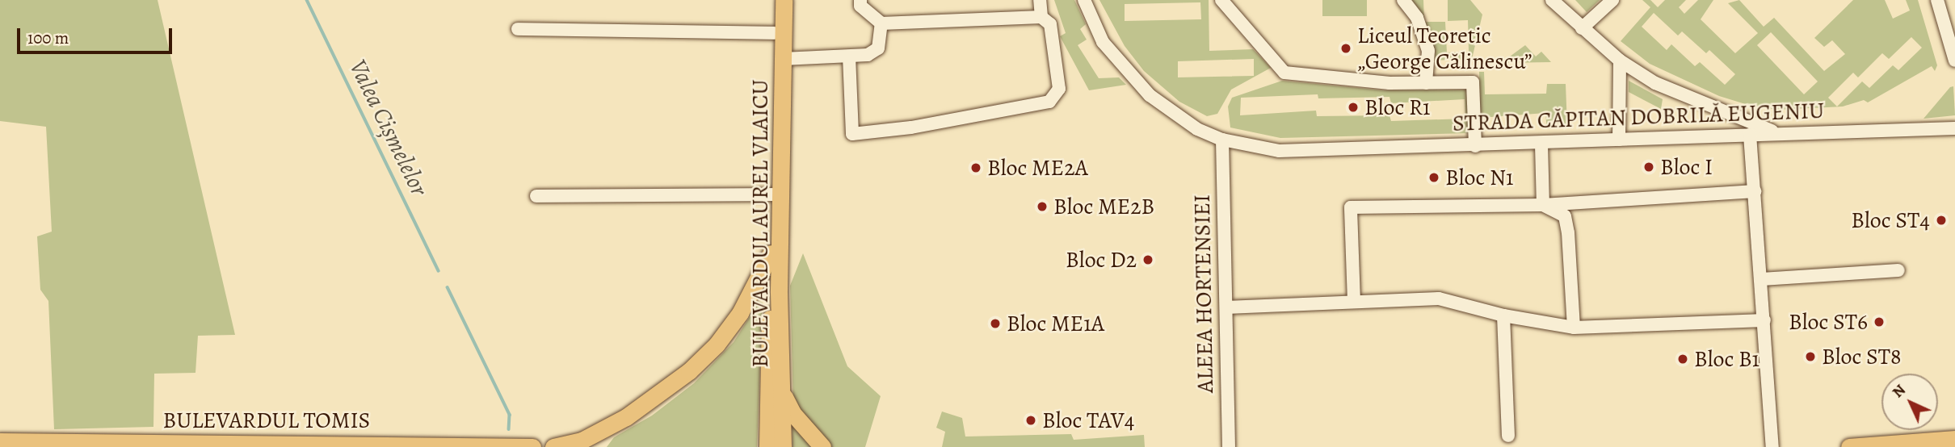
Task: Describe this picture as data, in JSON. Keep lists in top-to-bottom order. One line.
{"streets":{"main road":["BULEVARDUL AUREL VLAICU","BULEVARDUL TOMIS"],"street":["STRADA CĂPITAN DOBRILĂ EUGENIU","ALEEA HORTENSIEI"]},"crossings":[["STRADA CĂPITAN DOBRILĂ EUGENIU","ALEEA HORTENSIEI"]],"water":["Valea Cișmelelor"],"places":["Liceul Teoretic „George Călinescu”","Bloc R1","Bloc I","Bloc ME2A","Bloc N1","Bloc ME2B","Bloc ST4","Bloc D2","Bloc ST6","Bloc ME1A","Bloc ST8","Bloc B1","Bloc TAV4"],"scale_bar":"100 m","north":"top left"}
